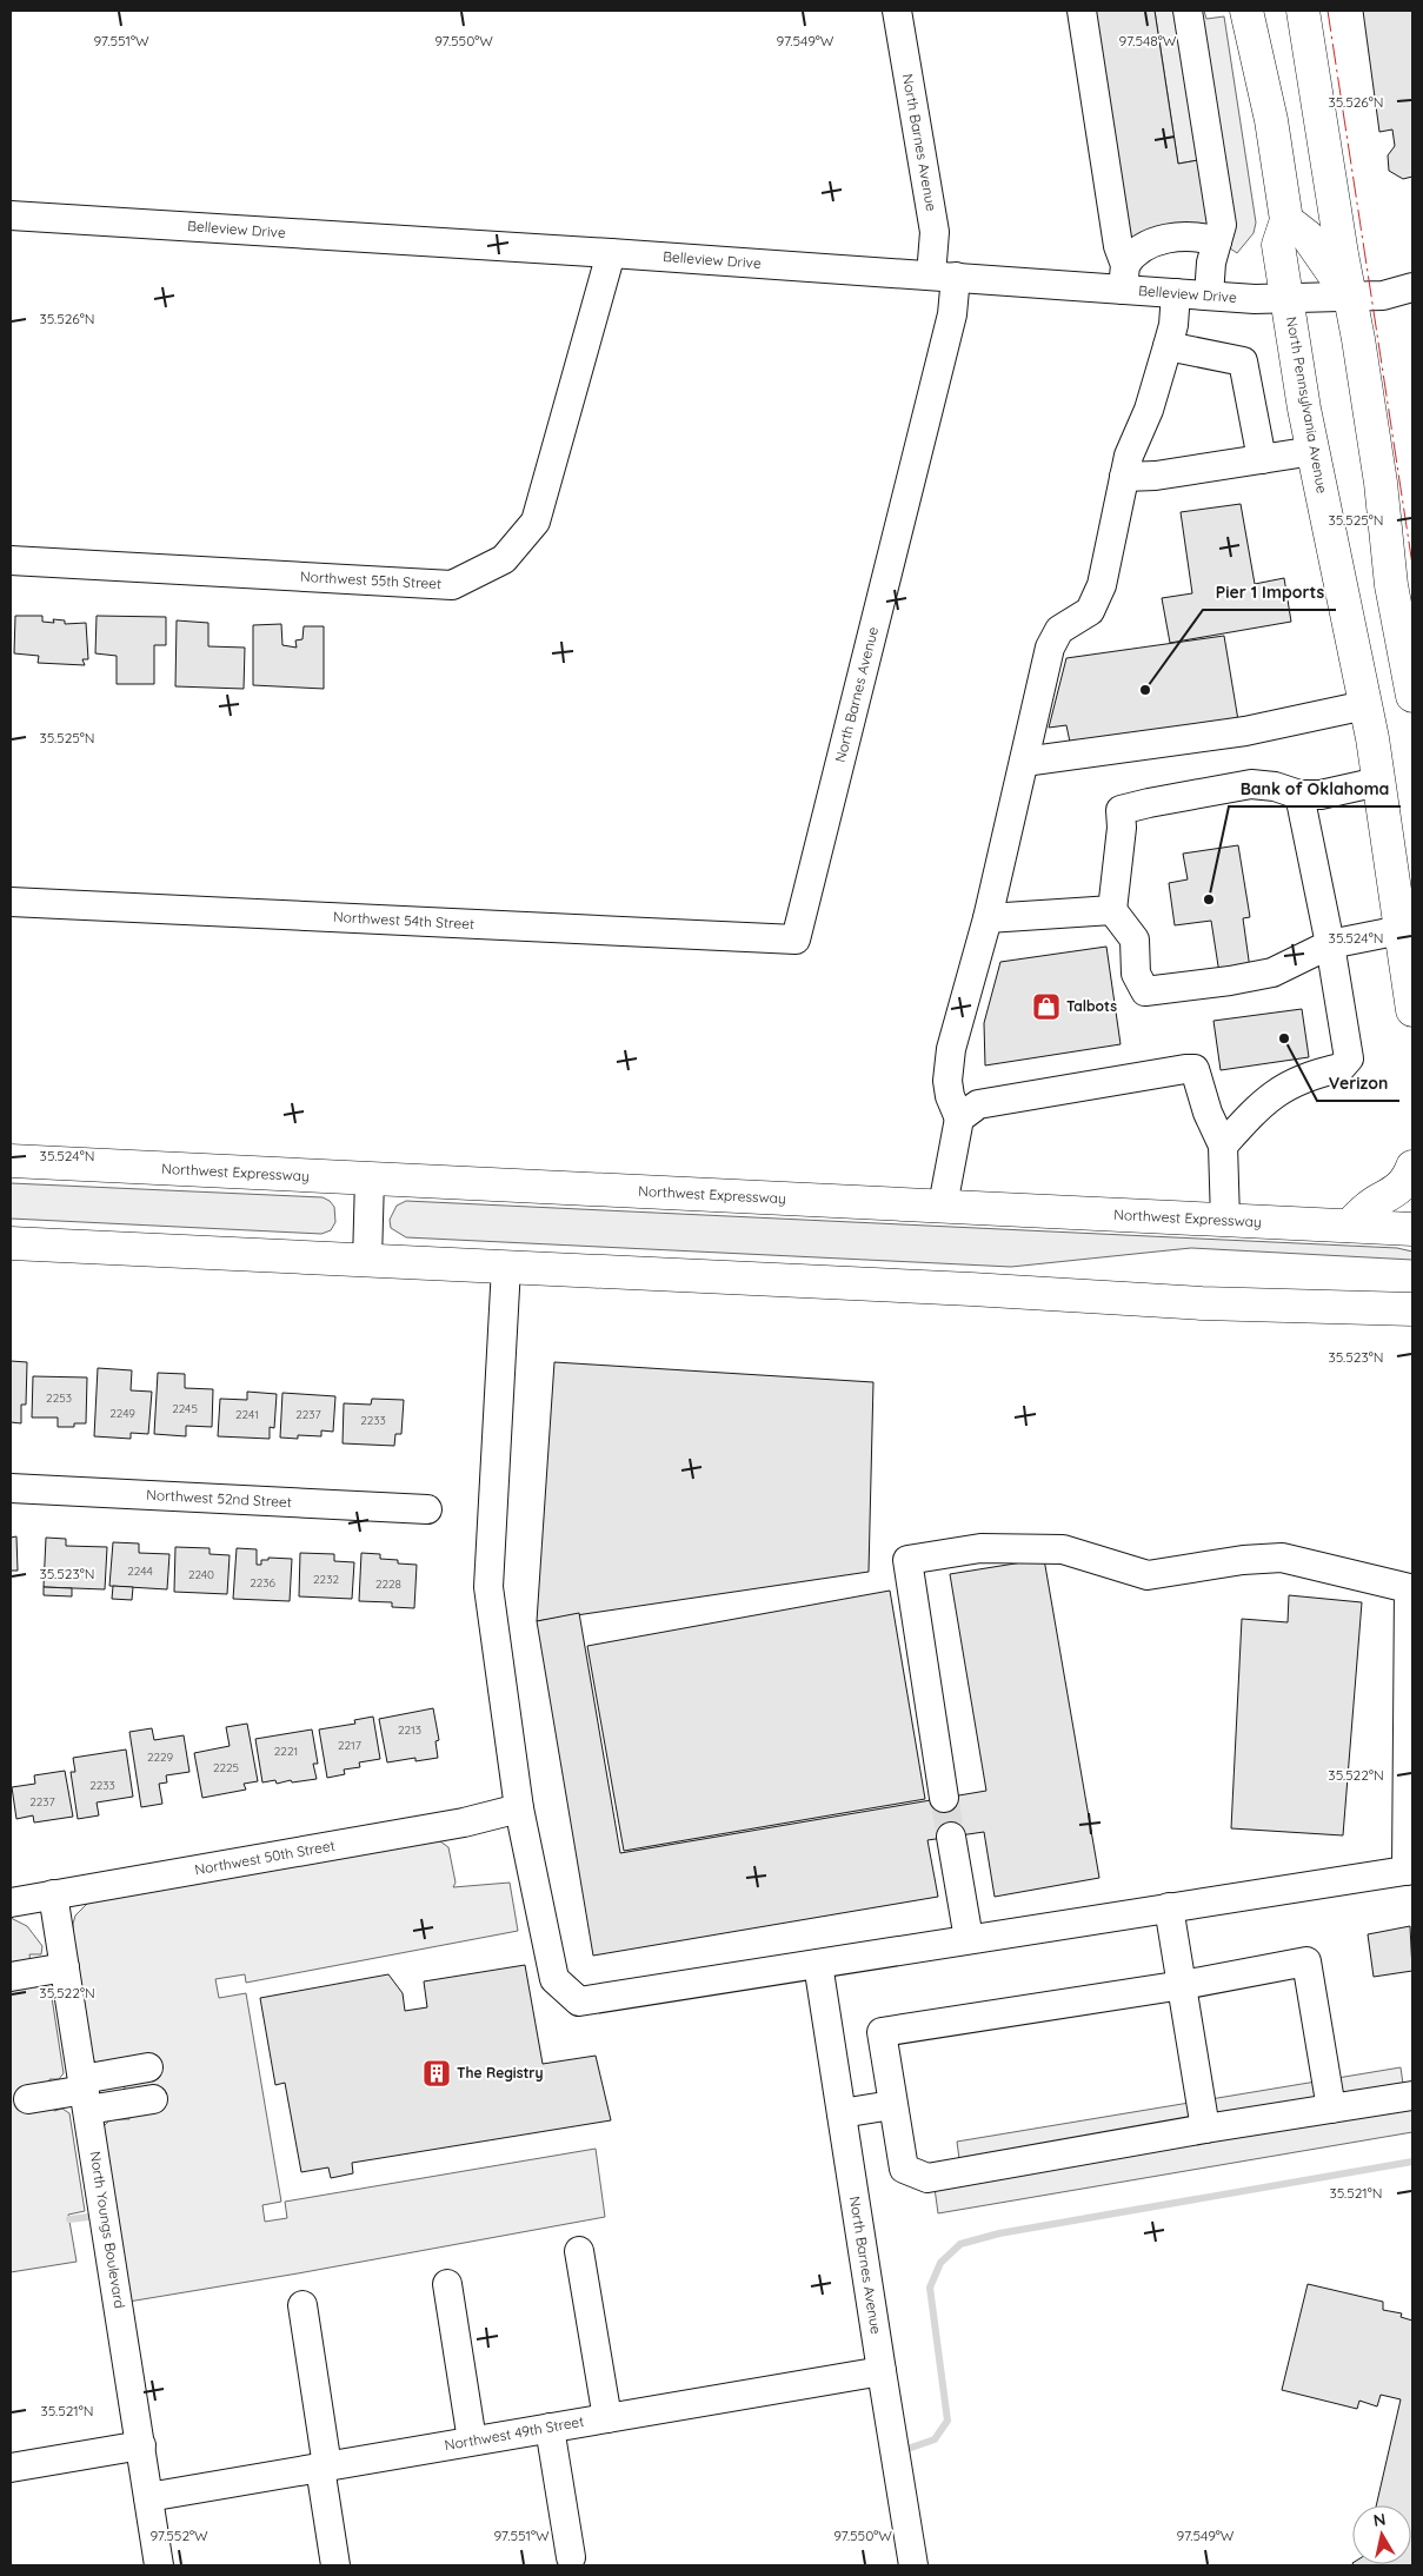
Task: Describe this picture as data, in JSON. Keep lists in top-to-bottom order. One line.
{"streets":{"main road":["North Pennsylvania Avenue","Northwest Expressway"],"street":["North Barnes Avenue","Belleview Drive","Northwest 55th Street","Northwest 54th Street","Northwest 52nd Street","Northwest 50th Street","North Youngs Boulevard","Northwest 49th Street"]},"crossings":[["North Barnes Avenue","Belleview Drive"],["North Barnes Avenue","Northwest 54th Street"],["North Barnes Avenue","Northwest 49th Street"],["Belleview Drive","North Pennsylvania Avenue"],["Belleview Drive","Northwest 55th Street"],["Northwest 50th Street","North Youngs Boulevard"],["North Youngs Boulevard","Northwest 49th Street"]],"places":{"other":["Pier 1 Imports","Bank of Oklahoma","Verizon"],"shop":["Talbots"],"building":["The Registry"]},"house_numbers":["2253","2245","2249","2241","2237","2233","2244","2240","2232","2236","2228","2213","2217","2221","2229","2225","2233","2237"],"north":"top","coordinates":["97.551°W","97.550°W","97.549°W","97.548°W","35.526°N","35.525°N","35.524°N","35.523°N","35.522°N","35.521°N","97.552°W"]}
